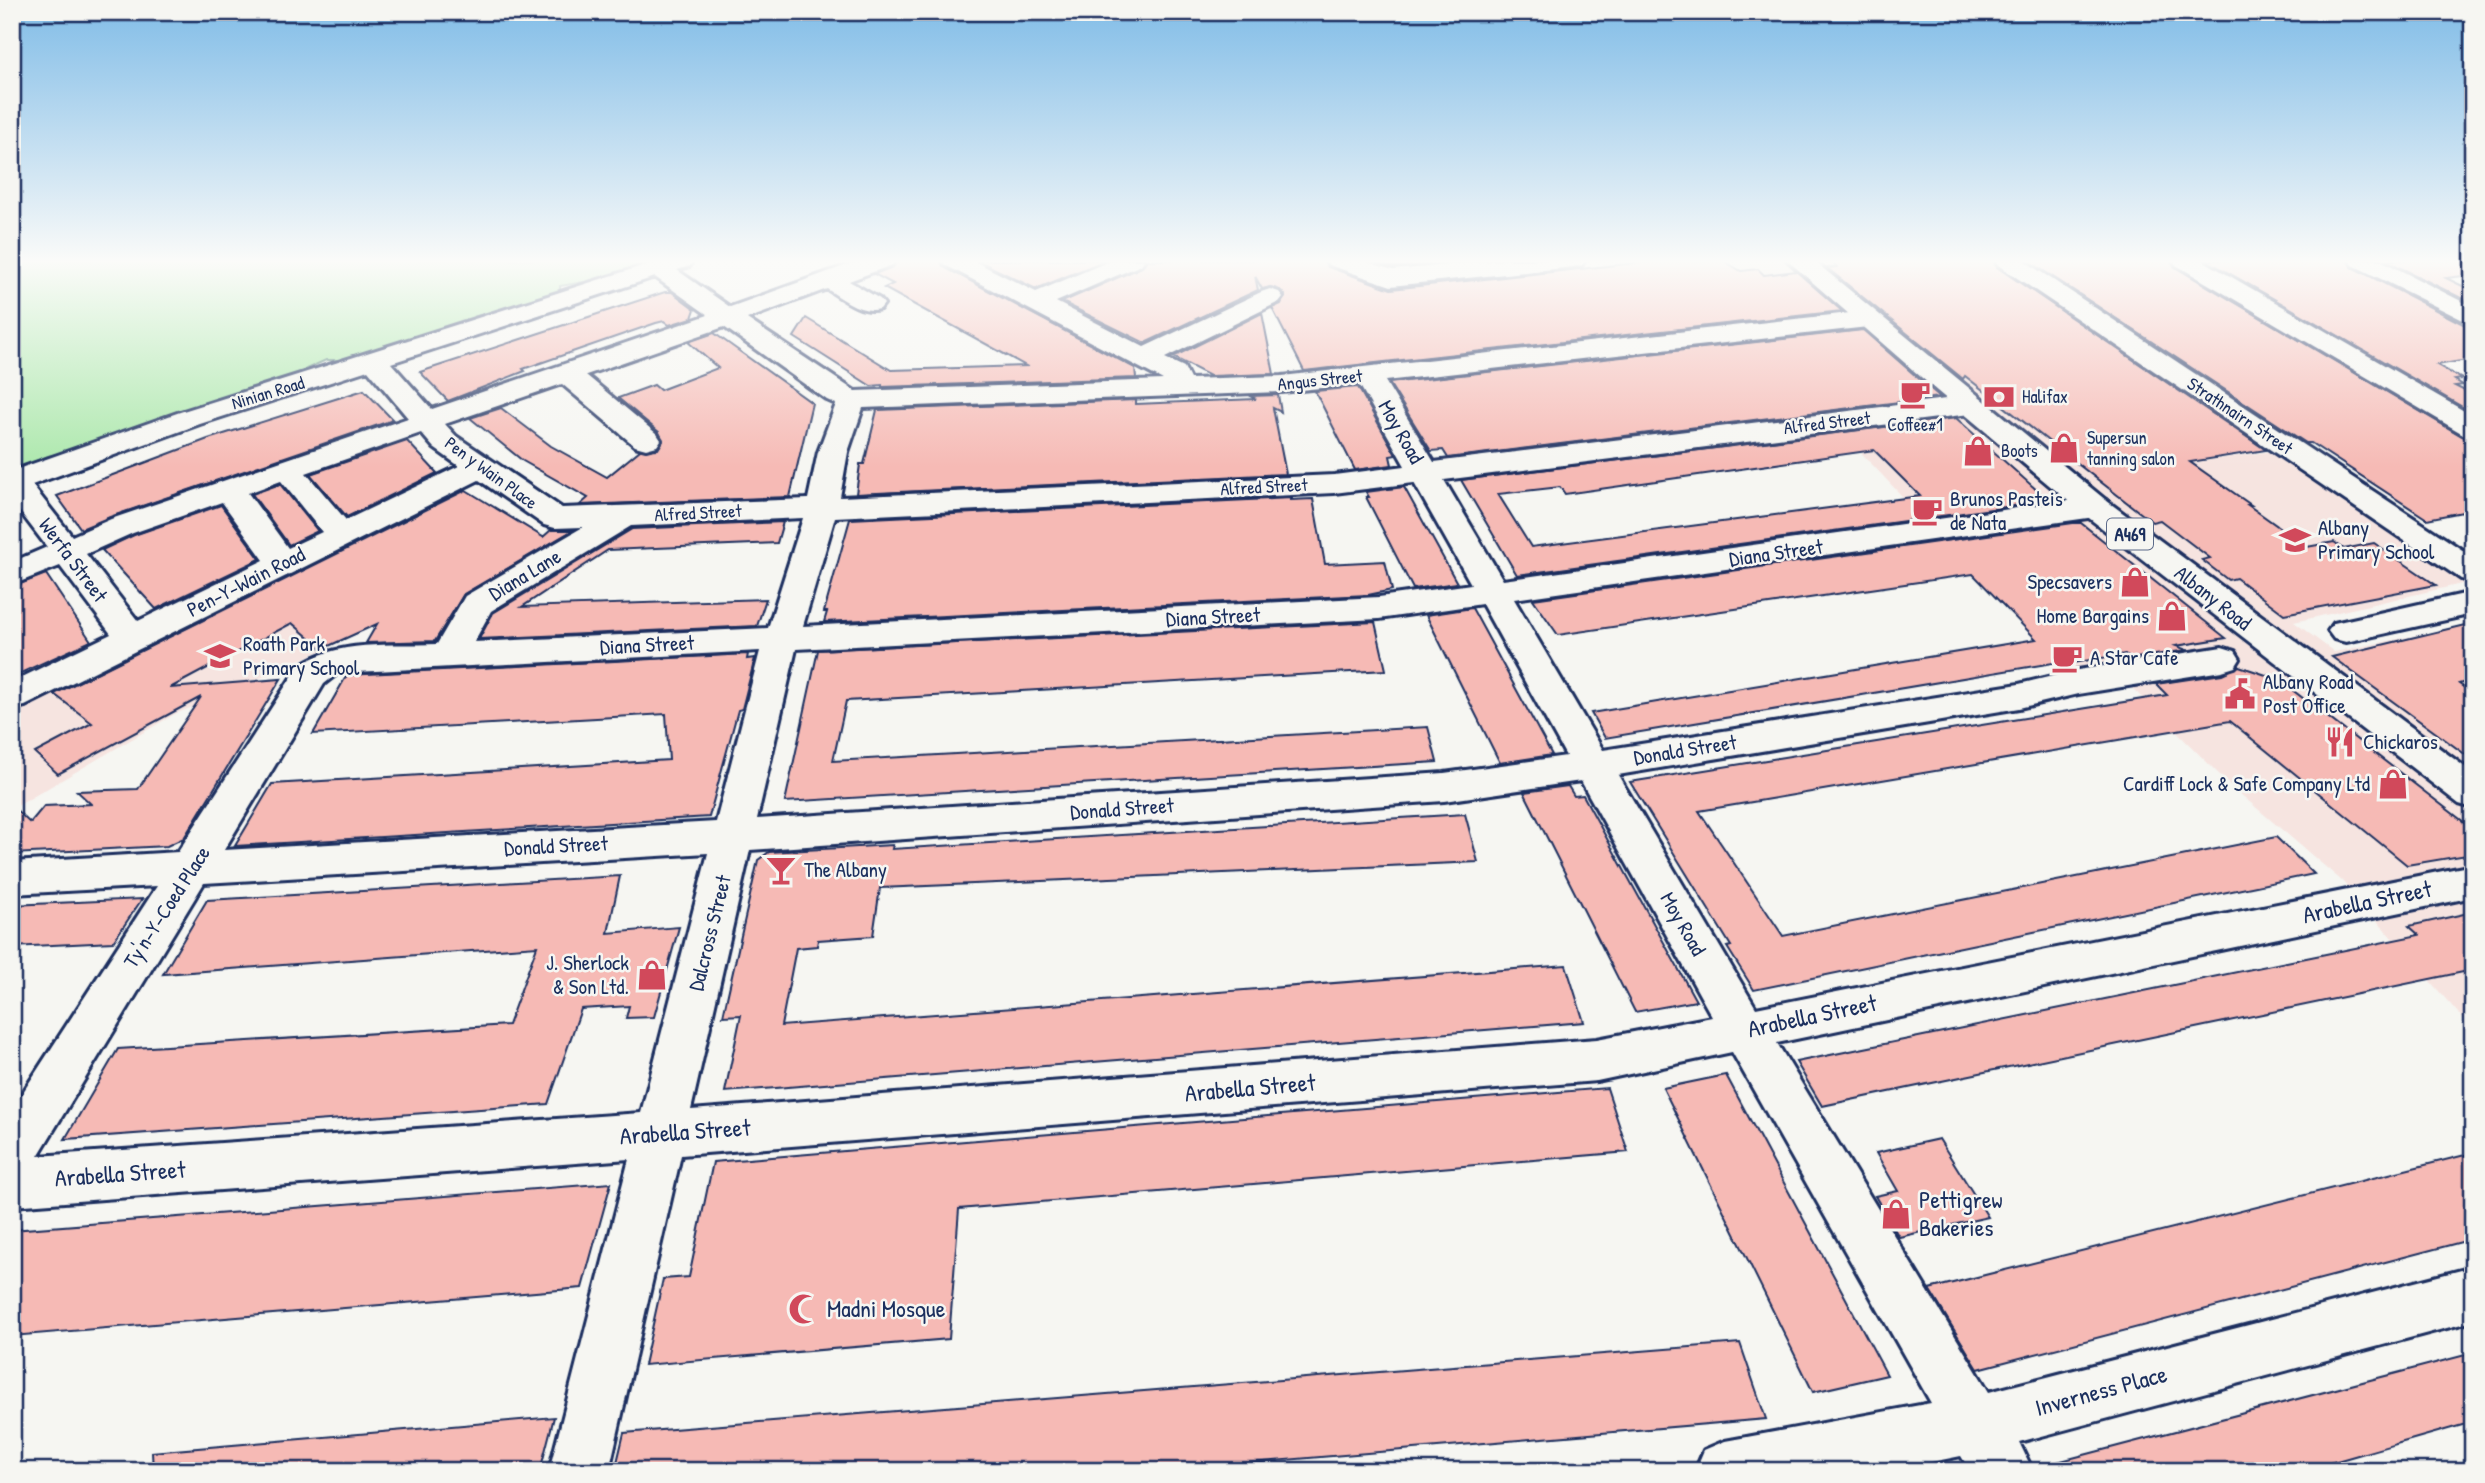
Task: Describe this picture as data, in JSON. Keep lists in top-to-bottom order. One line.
{"streets":{"street":["Angus Street","Ninian Road","Strathnairn Street","Alfred Street","Moy Road","Pen y Wain Place","A469","Diana Street","Werfa Street","Diana Lane","Pen-Y-Wain Road","Albany Road","Donald Street","Arabella Street","Ty'n-Y-Coed Place","Dalcross Street","Inverness Place"]},"crossings":[["Angus Street","Moy Road"],["Angus Street","Dalcross Street"],["Ninian Road","Pen y Wain Place"],["Ninian Road","Werfa Street"],["Alfred Street","Moy Road"],["Alfred Street","Pen y Wain Place"],["Alfred Street","Diana Lane"],["Alfred Street","Albany Road"],["Alfred Street","Dalcross Street"],["Moy Road","Diana Street"],["Moy Road","Donald Street"],["Moy Road","Arabella Street"],["Moy Road","Inverness Place"],["Pen y Wain Place","Pen-Y-Wain Road"],["Diana Street","Diana Lane"],["Diana Street","Albany Road"],["Diana Street","Ty'n-Y-Coed Place"],["Diana Street","Dalcross Street"],["Werfa Street","Pen-Y-Wain Road"],["Donald Street","Ty'n-Y-Coed Place"],["Donald Street","Dalcross Street"],["Arabella Street","Dalcross Street"]],"places":{"cafe":["Coffee#1","Brunos Pasteis de Nata","A Star Cafe"],"bank":["Halifax"],"shop":["Supersun tanning salon","Boots","Specsavers","Home Bargains","Cardiff Lock & Safe Company Ltd","J. Sherlock & Son Ltd.","Pettigrew Bakeries"],"school or university":["Albany Primary School","Roath Park Primary School"],"public building":["Albany Road Post Office"],"restaurant":["Chickaros"],"bar":["The Albany"],"mosque":["Madni Mosque"]}}
